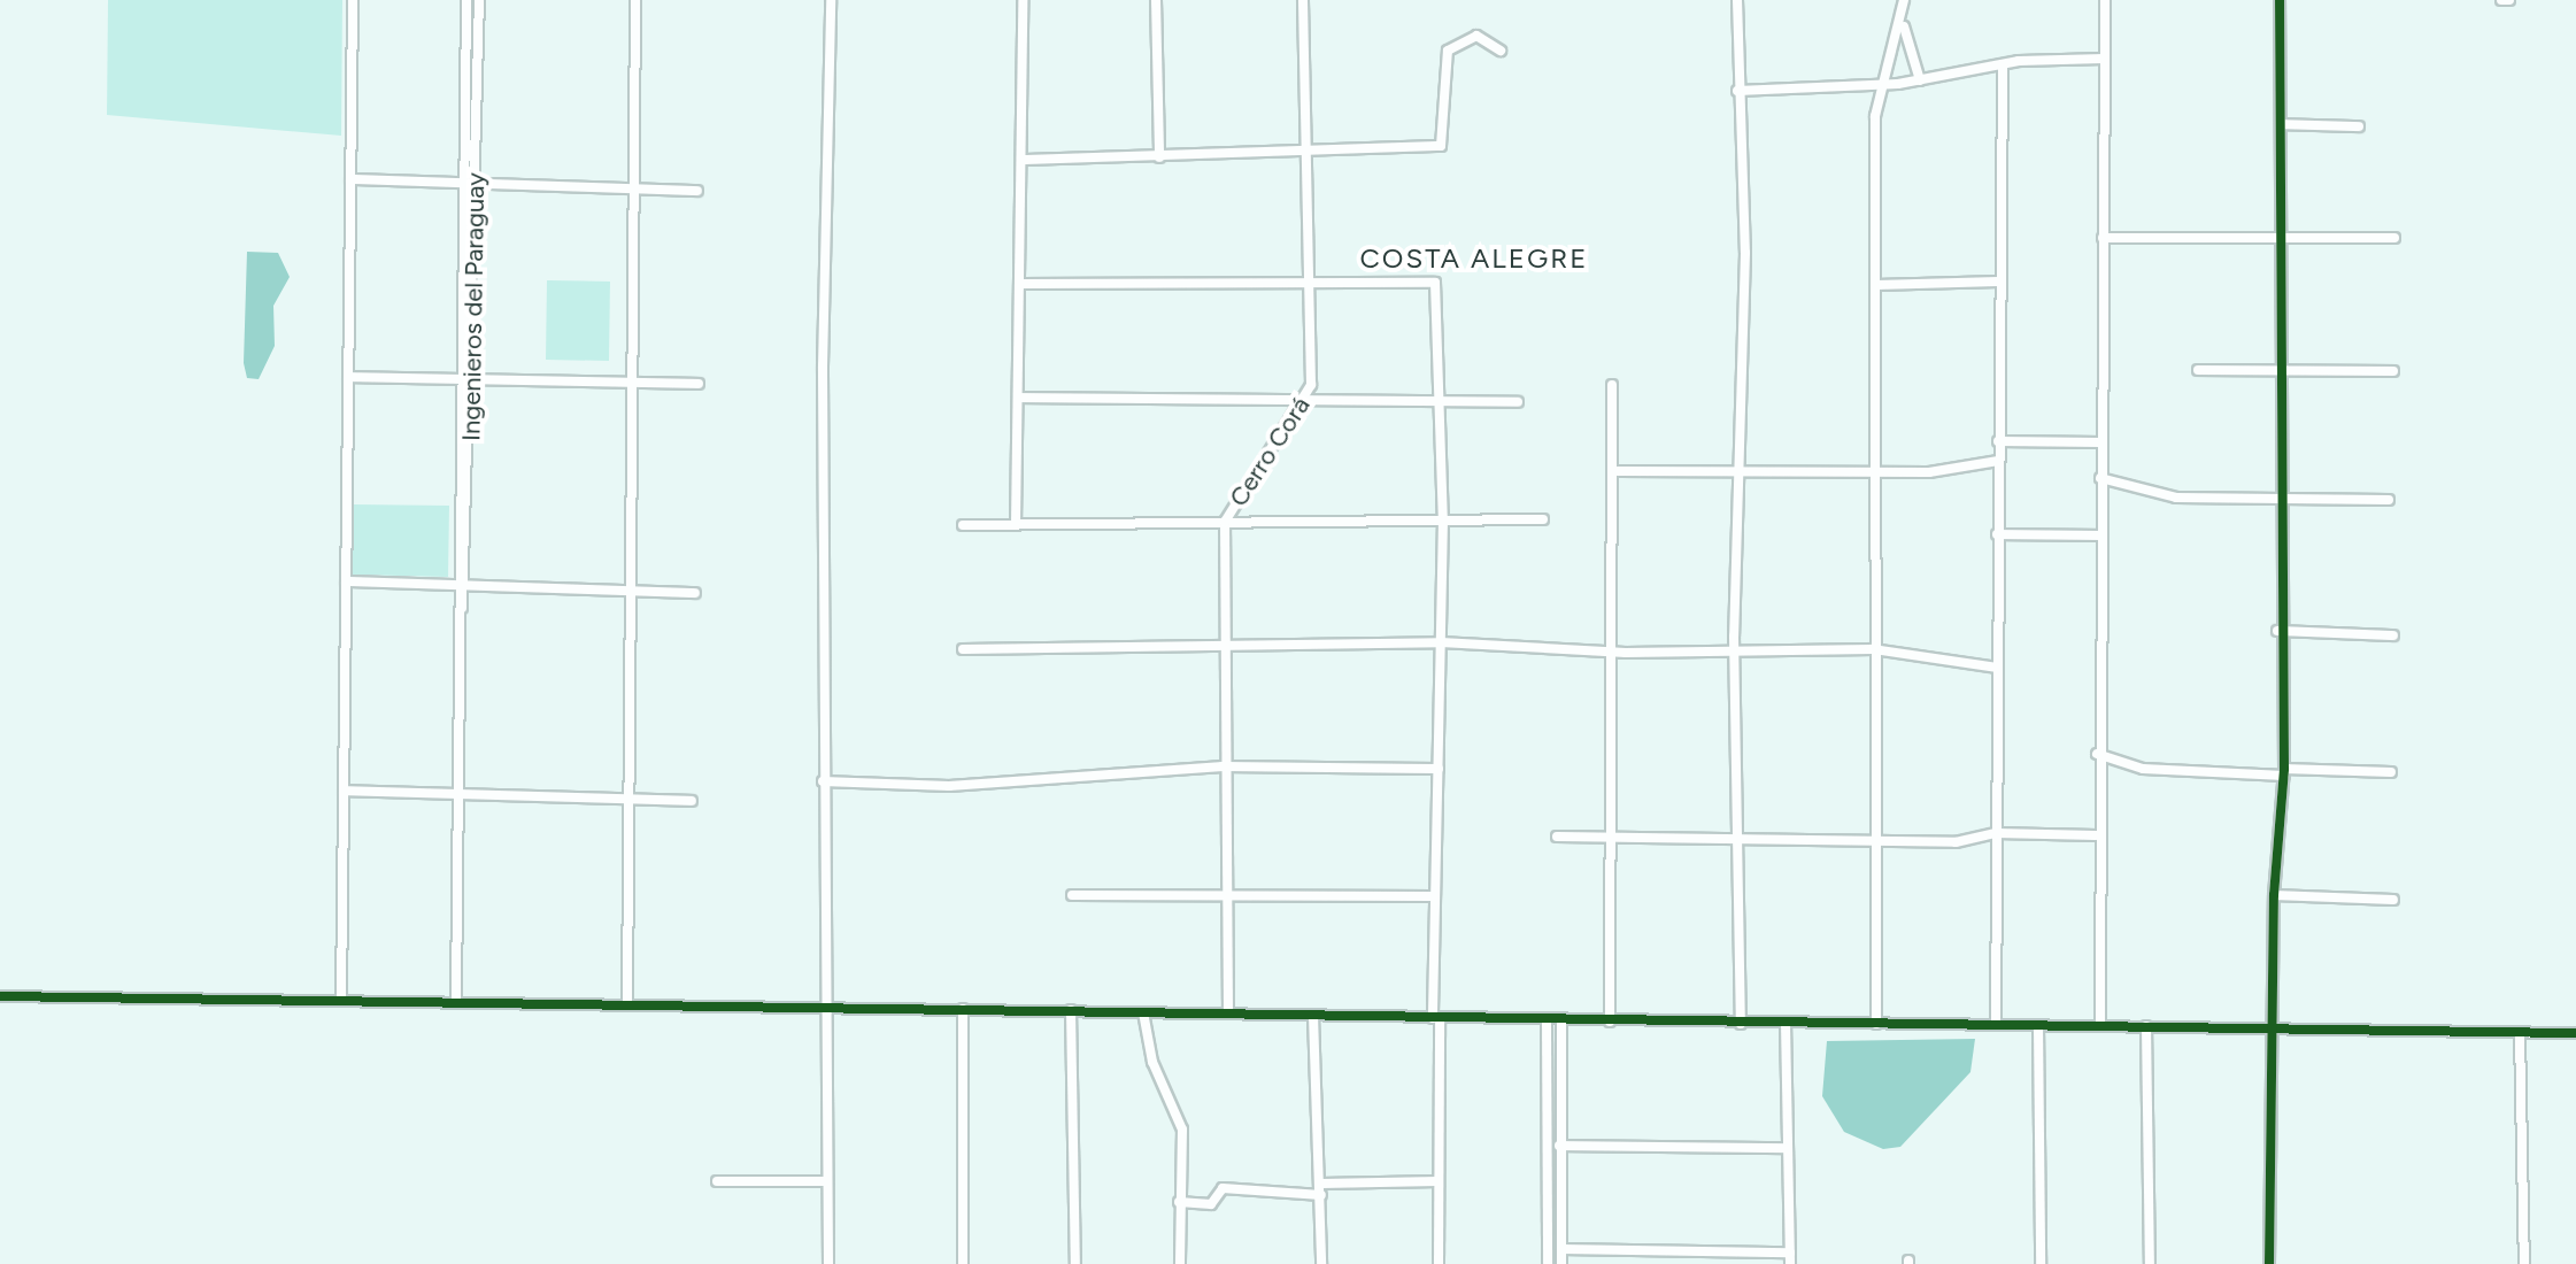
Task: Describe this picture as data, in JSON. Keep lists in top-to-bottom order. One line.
{"streets":{"street":["Ingenieros del Paraguay","Cerro Corá"]},"districts":["COSTA ALEGRE"]}
